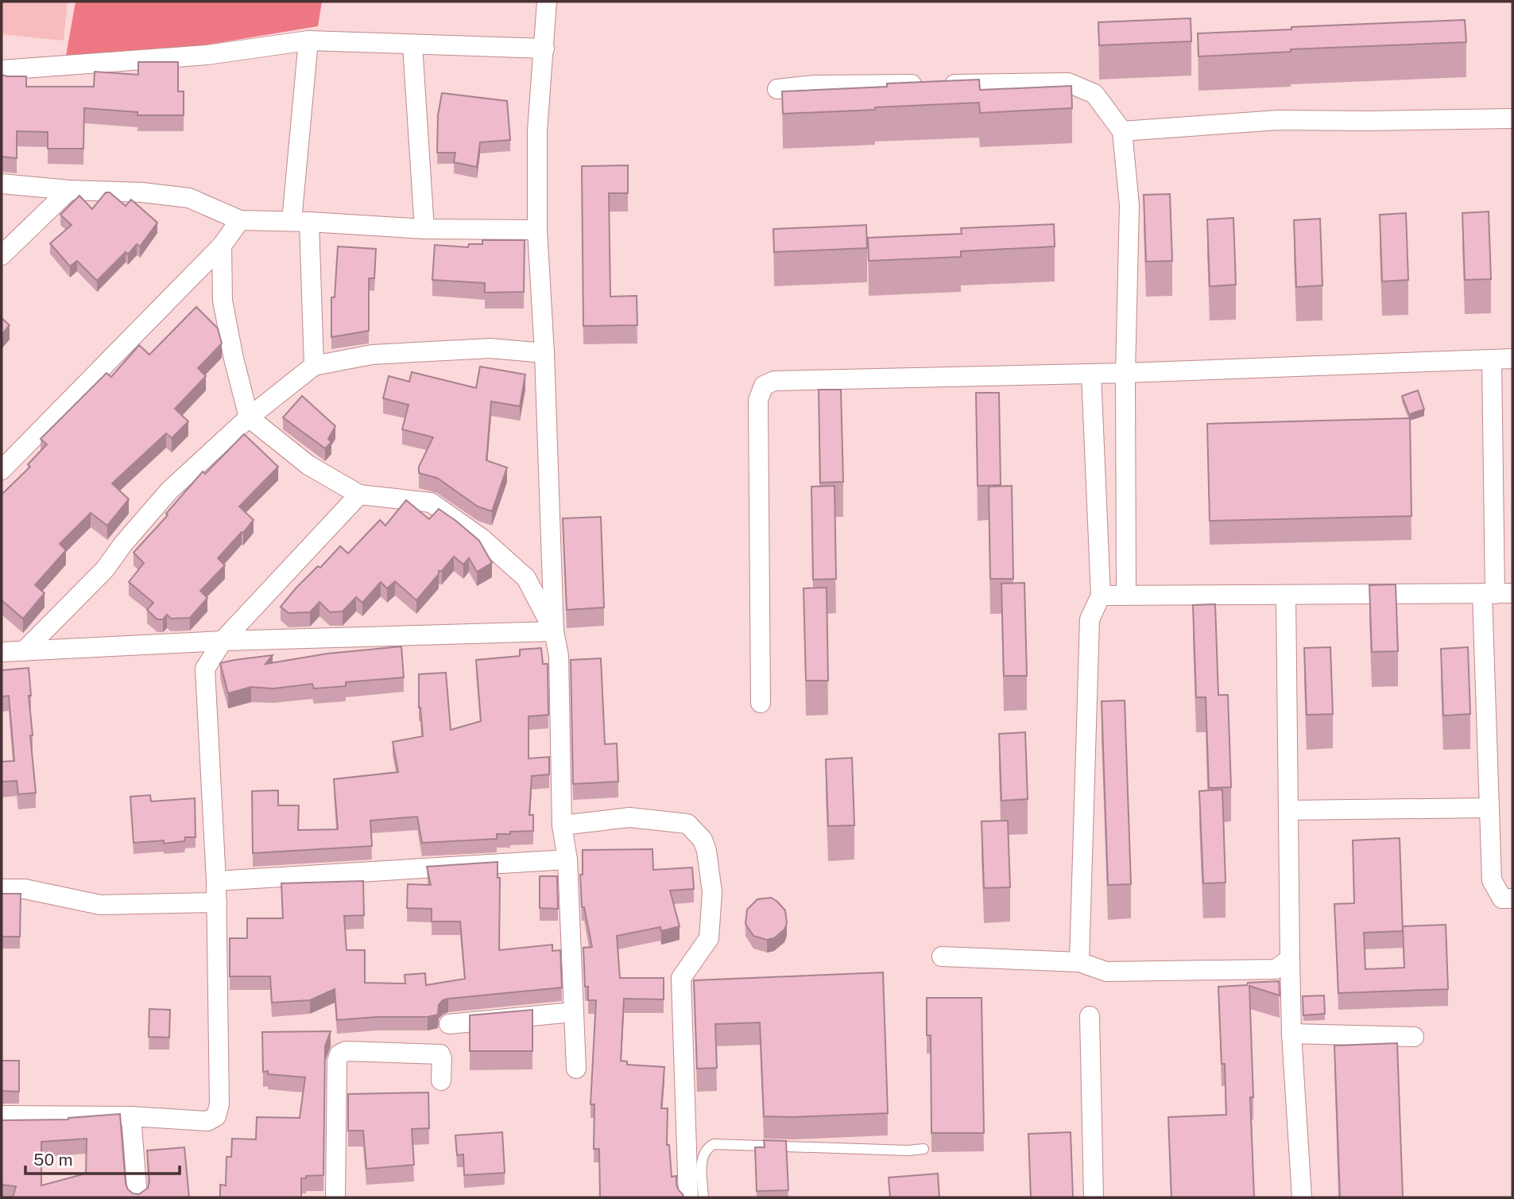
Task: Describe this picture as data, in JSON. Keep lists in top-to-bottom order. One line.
{"scale_bar":"50 m"}
